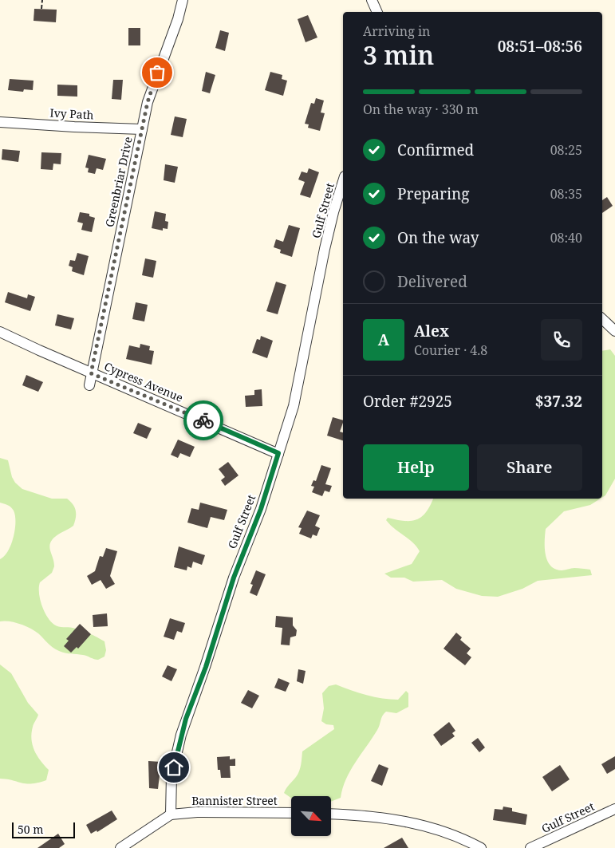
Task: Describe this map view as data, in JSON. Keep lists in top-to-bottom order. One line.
{"streets":{"street":["Ivy Path","Greenbriar Drive","Gulf Street","Cypress Avenue","Bannister Street"]},"crossings":[["Ivy Path","Greenbriar Drive"],["Greenbriar Drive","Cypress Avenue"],["Gulf Street","Cypress Avenue"],["Gulf Street","Bannister Street"]],"scale_bar":"50 m","north":"bottom right","page":{"heading":["3 min","Arriving in","08:51–08:56"],"panel":["Alex","Courier · 4.8","Order #2925","$37.32"],"bar":"On the way · 330 m","list":[["Confirmed","08:25"],["Preparing","08:35"],["On the way","08:40"],"Delivered"],"round":"A","buttons":["Help","Share"],"scale":"50 m"}}
